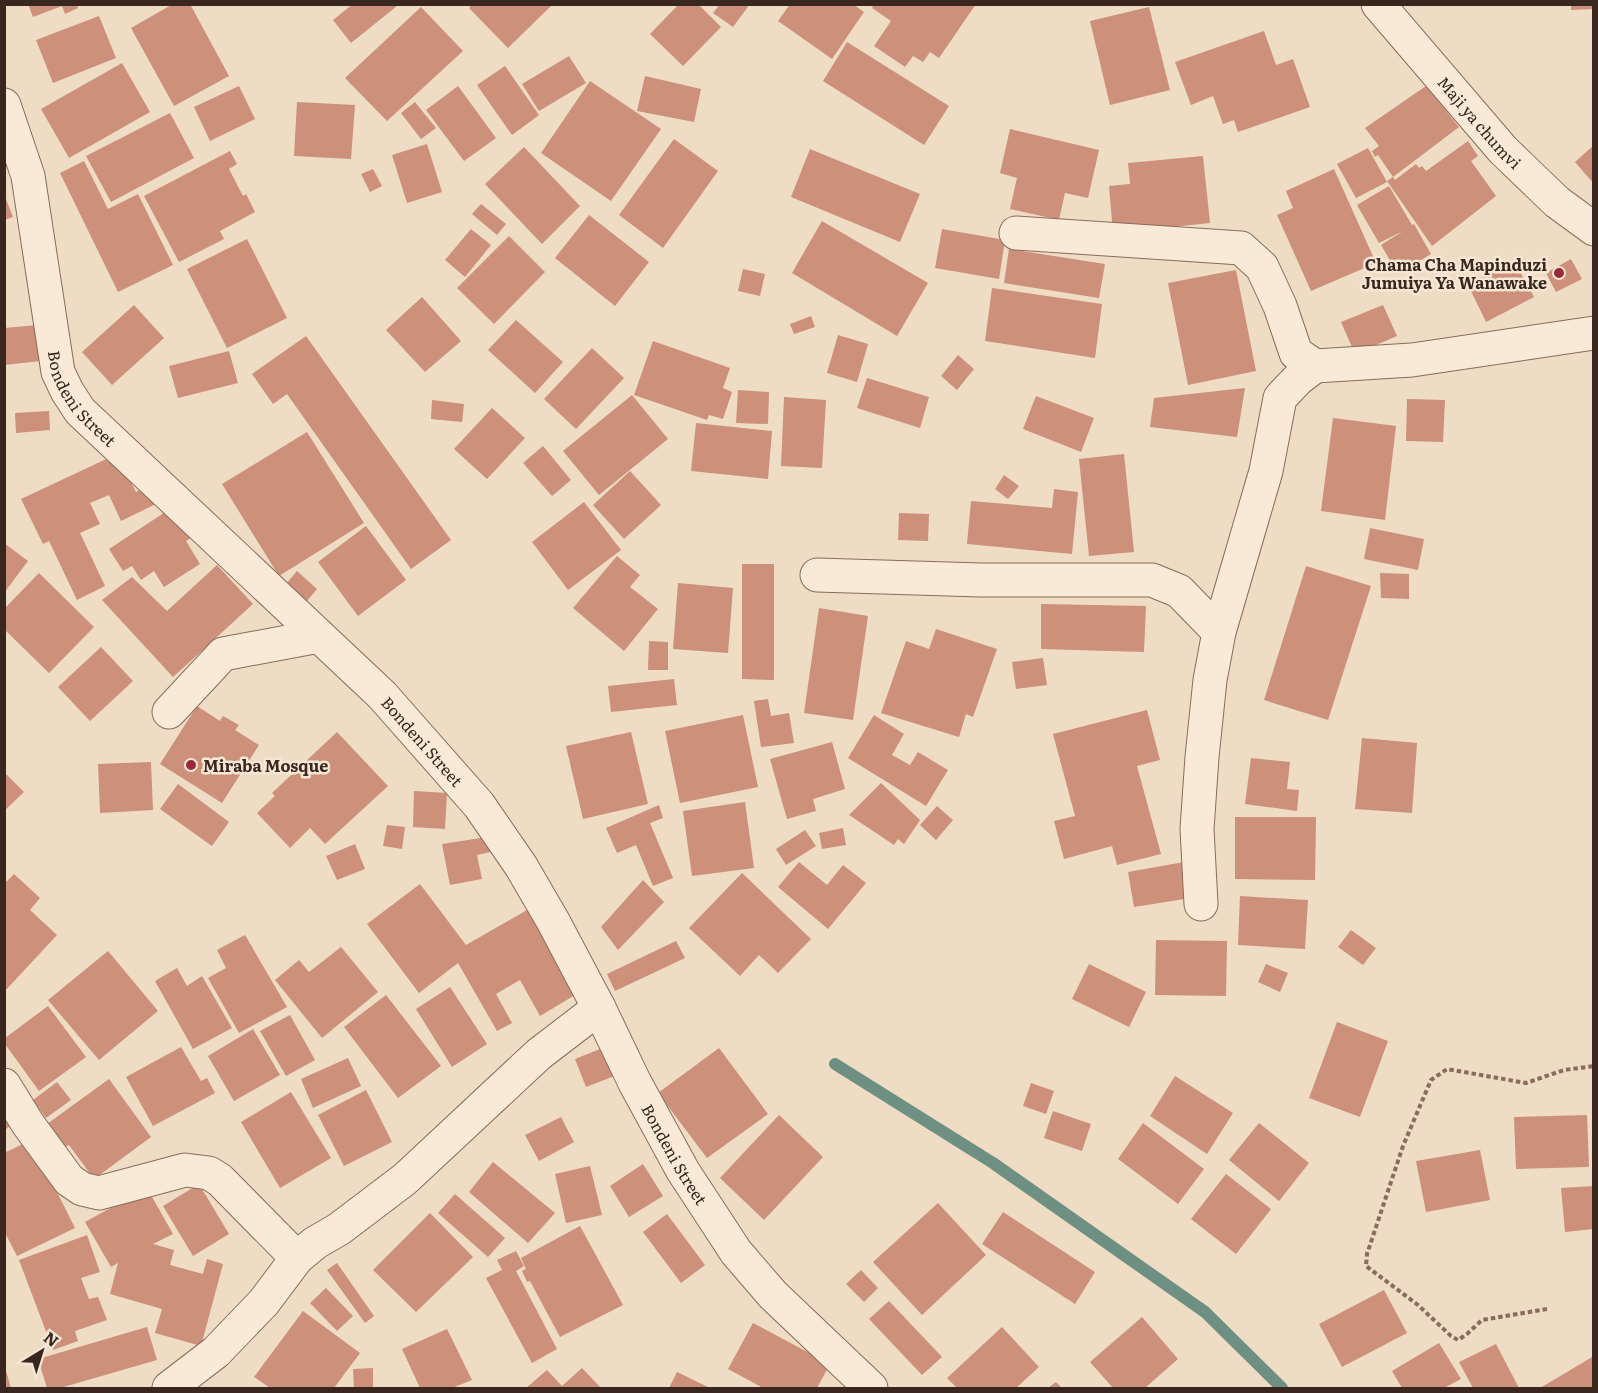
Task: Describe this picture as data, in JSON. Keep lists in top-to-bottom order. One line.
{"streets":{"street":["Maji ya chumvi","Bondeni Street"]},"places":["Chama Cha Mapinduzi Jumuiya Ya Wanawake","Miraba Mosque"],"north":"top right"}
